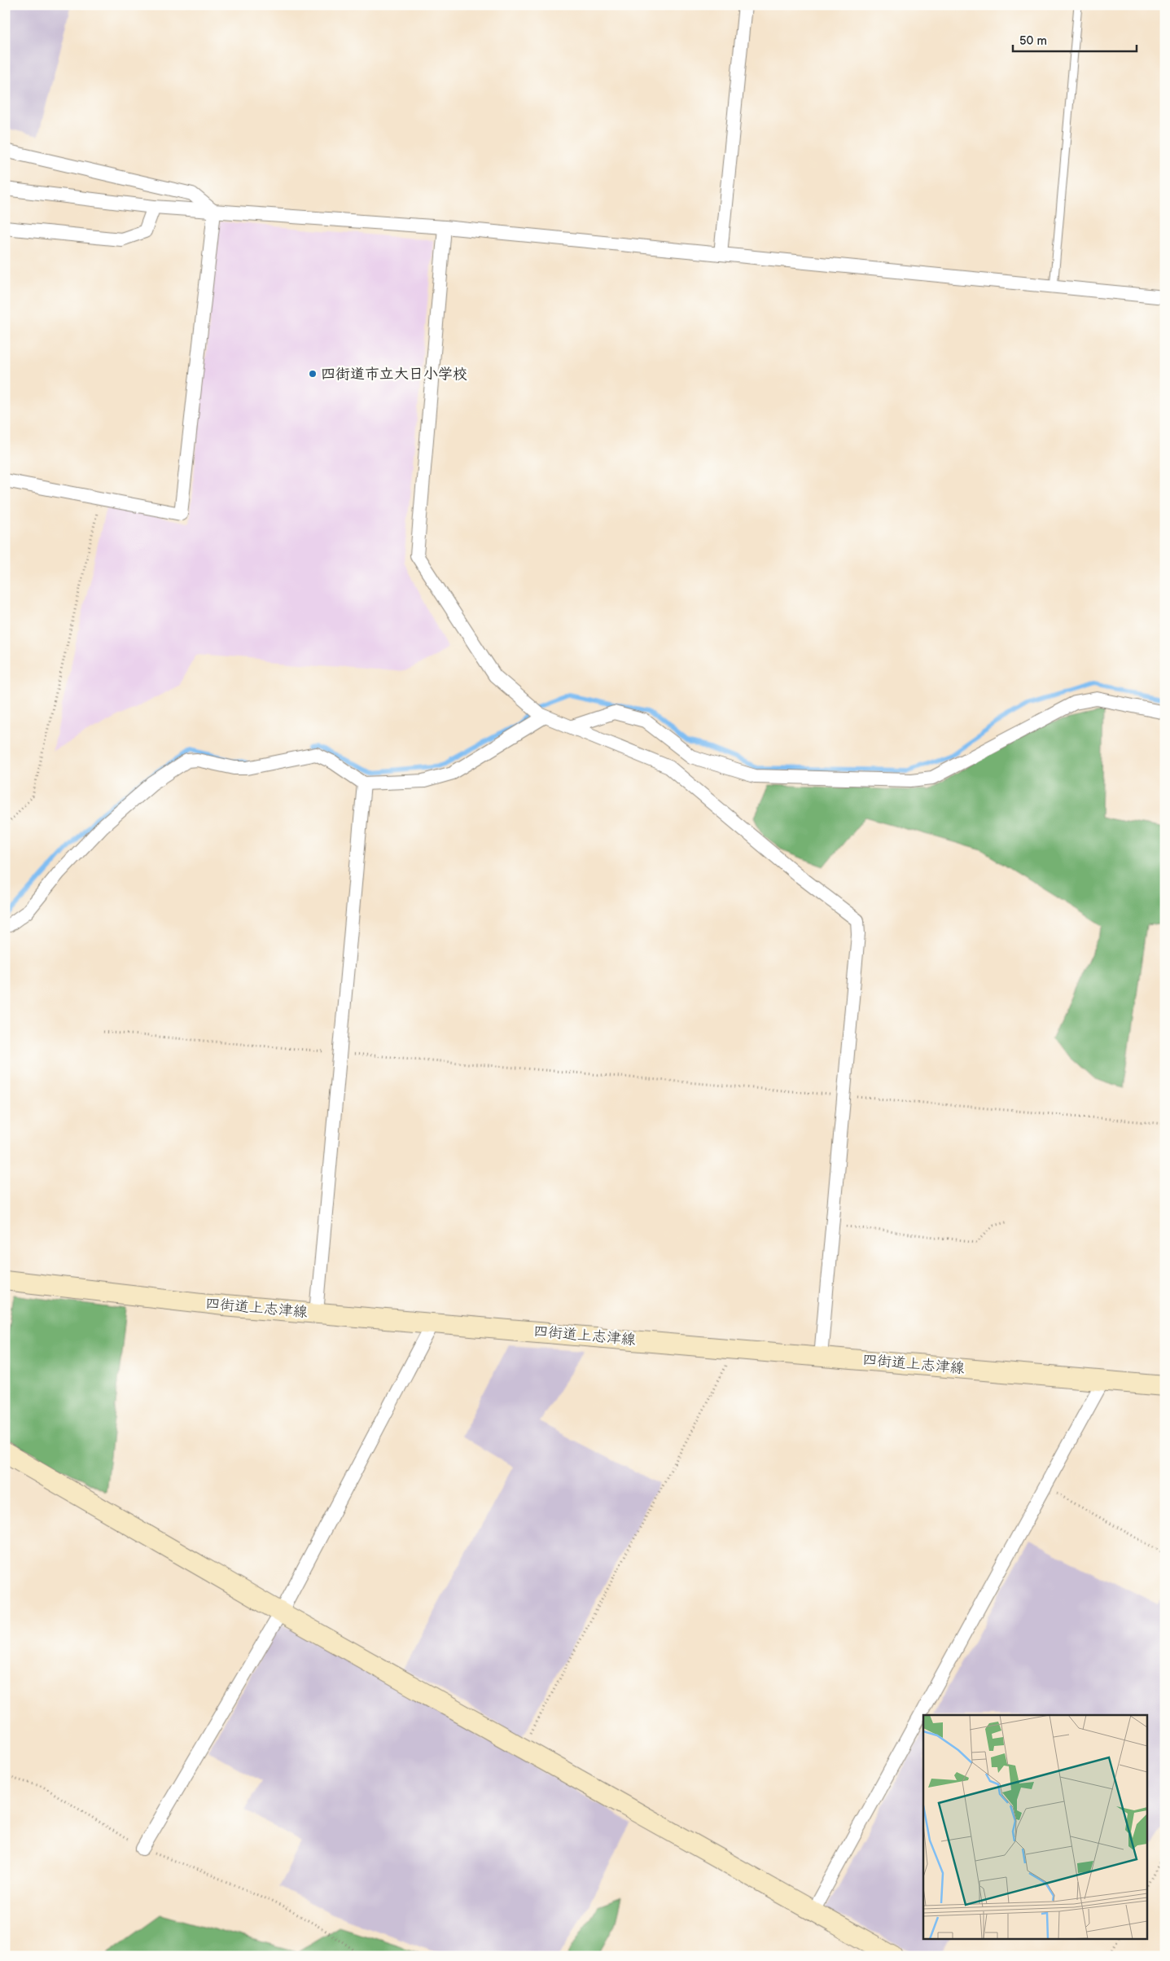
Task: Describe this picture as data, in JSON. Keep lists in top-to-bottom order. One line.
{"streets":{"main road":["四街道上志津線"]},"places":["四街道市立大日小学校"],"scale_bar":"50 m"}
